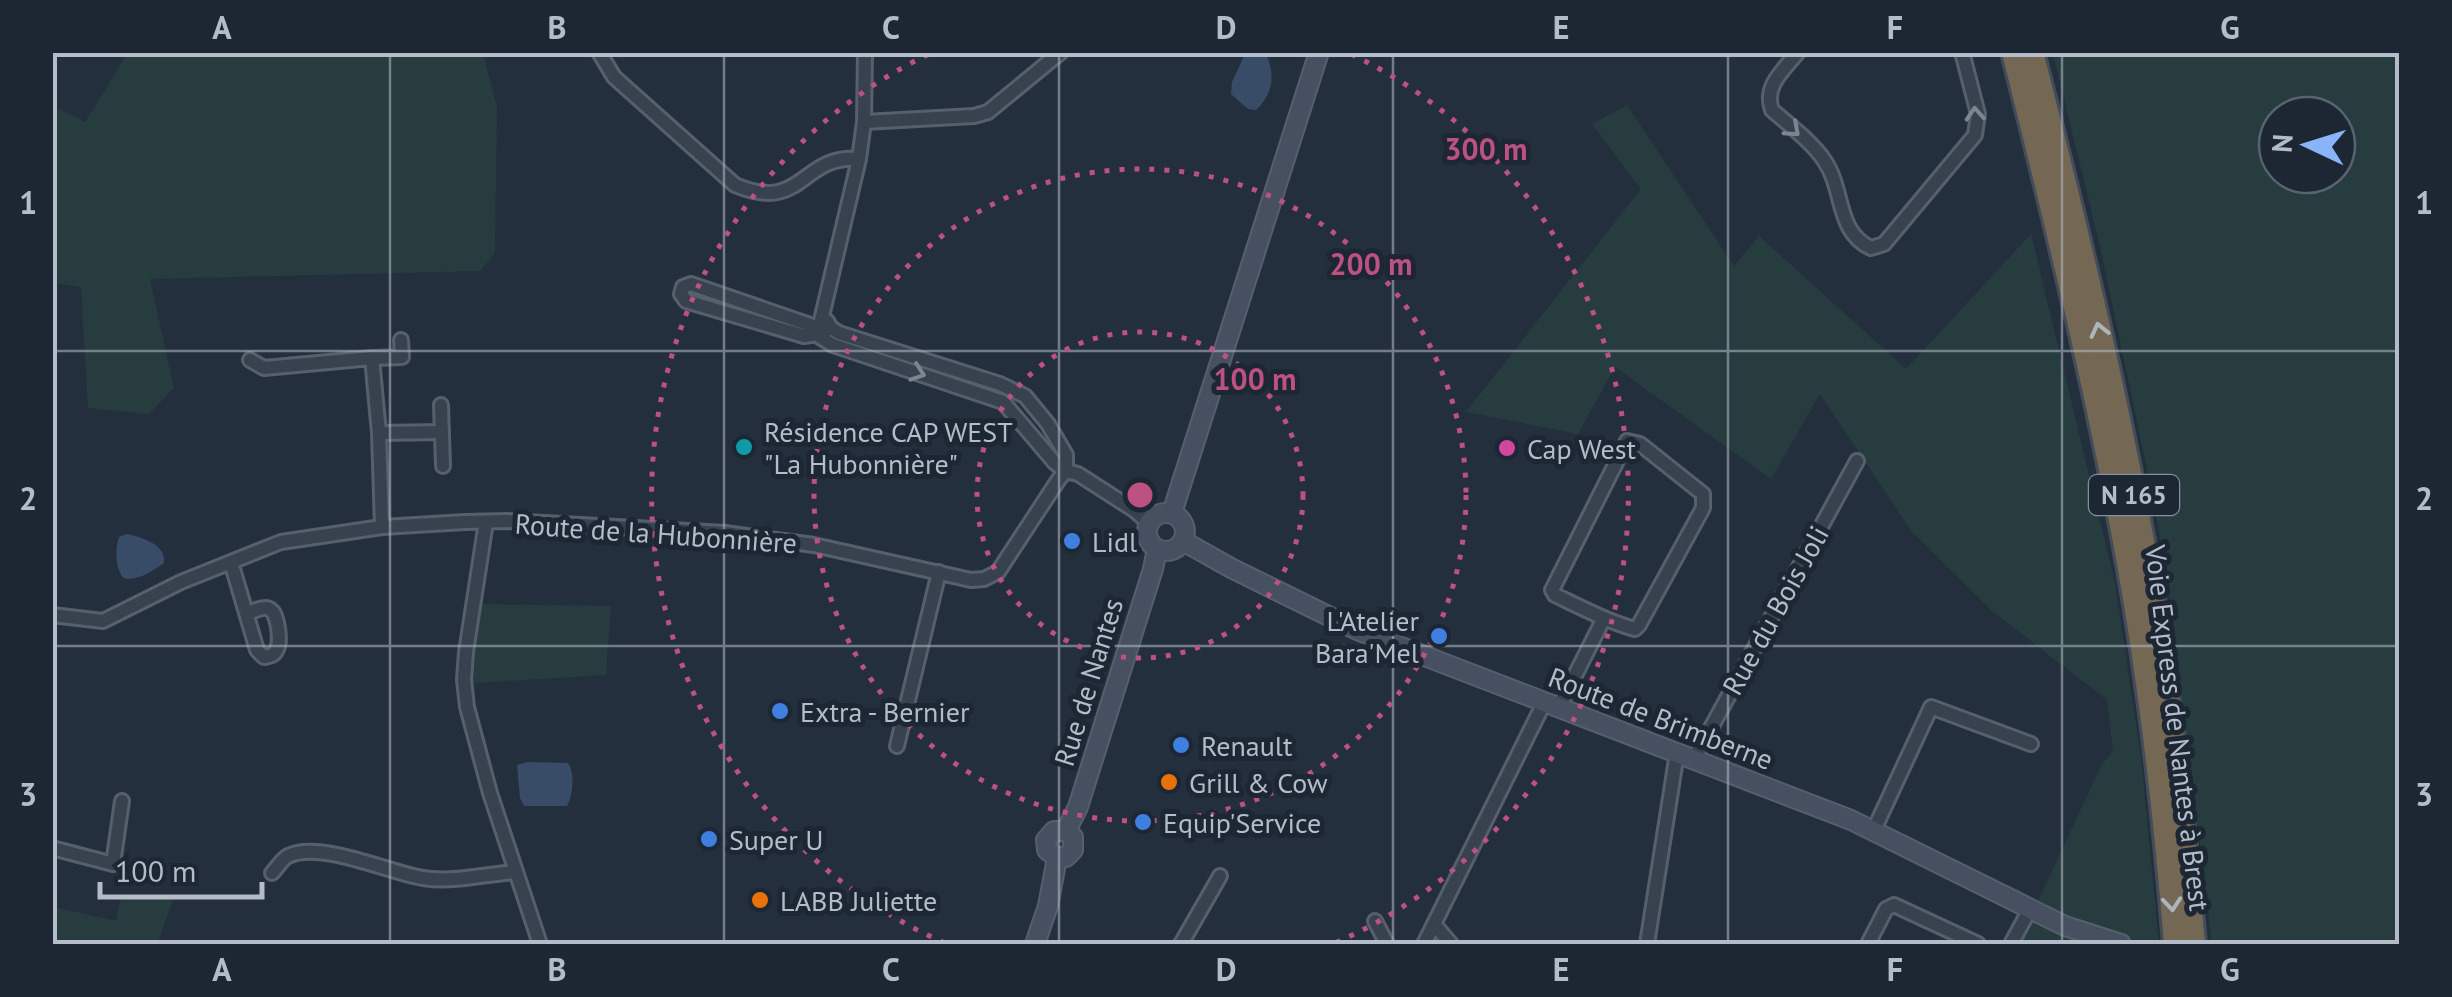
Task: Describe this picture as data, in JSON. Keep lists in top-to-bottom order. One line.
{"streets":{"highway":["N 165","Voie Express de Nantes à Brest"],"main road":["Rue de Nantes","Route de Brimberne"],"street":["Route de la Hubonnière","Rue du Bois Joli"]},"crossings":[["Rue du Bois Joli","Route de Brimberne"],["Rue de Nantes","Route de Brimberne"]],"places":["Résidence CAP WEST \"La Hubonnière\"","Cap West","Lidl","L'Atelier Bara'Mel","Extra - Bernier","Renault","Grill & Cow","Equip'Service","Super U","LABB Juliette"],"scale_bar":"100 m","north":"left","grid":{"columns":["A","B","C","D","E","F","G"],"rows":["1","2","3"]},"rings":["300 m","200 m","100 m"]}
